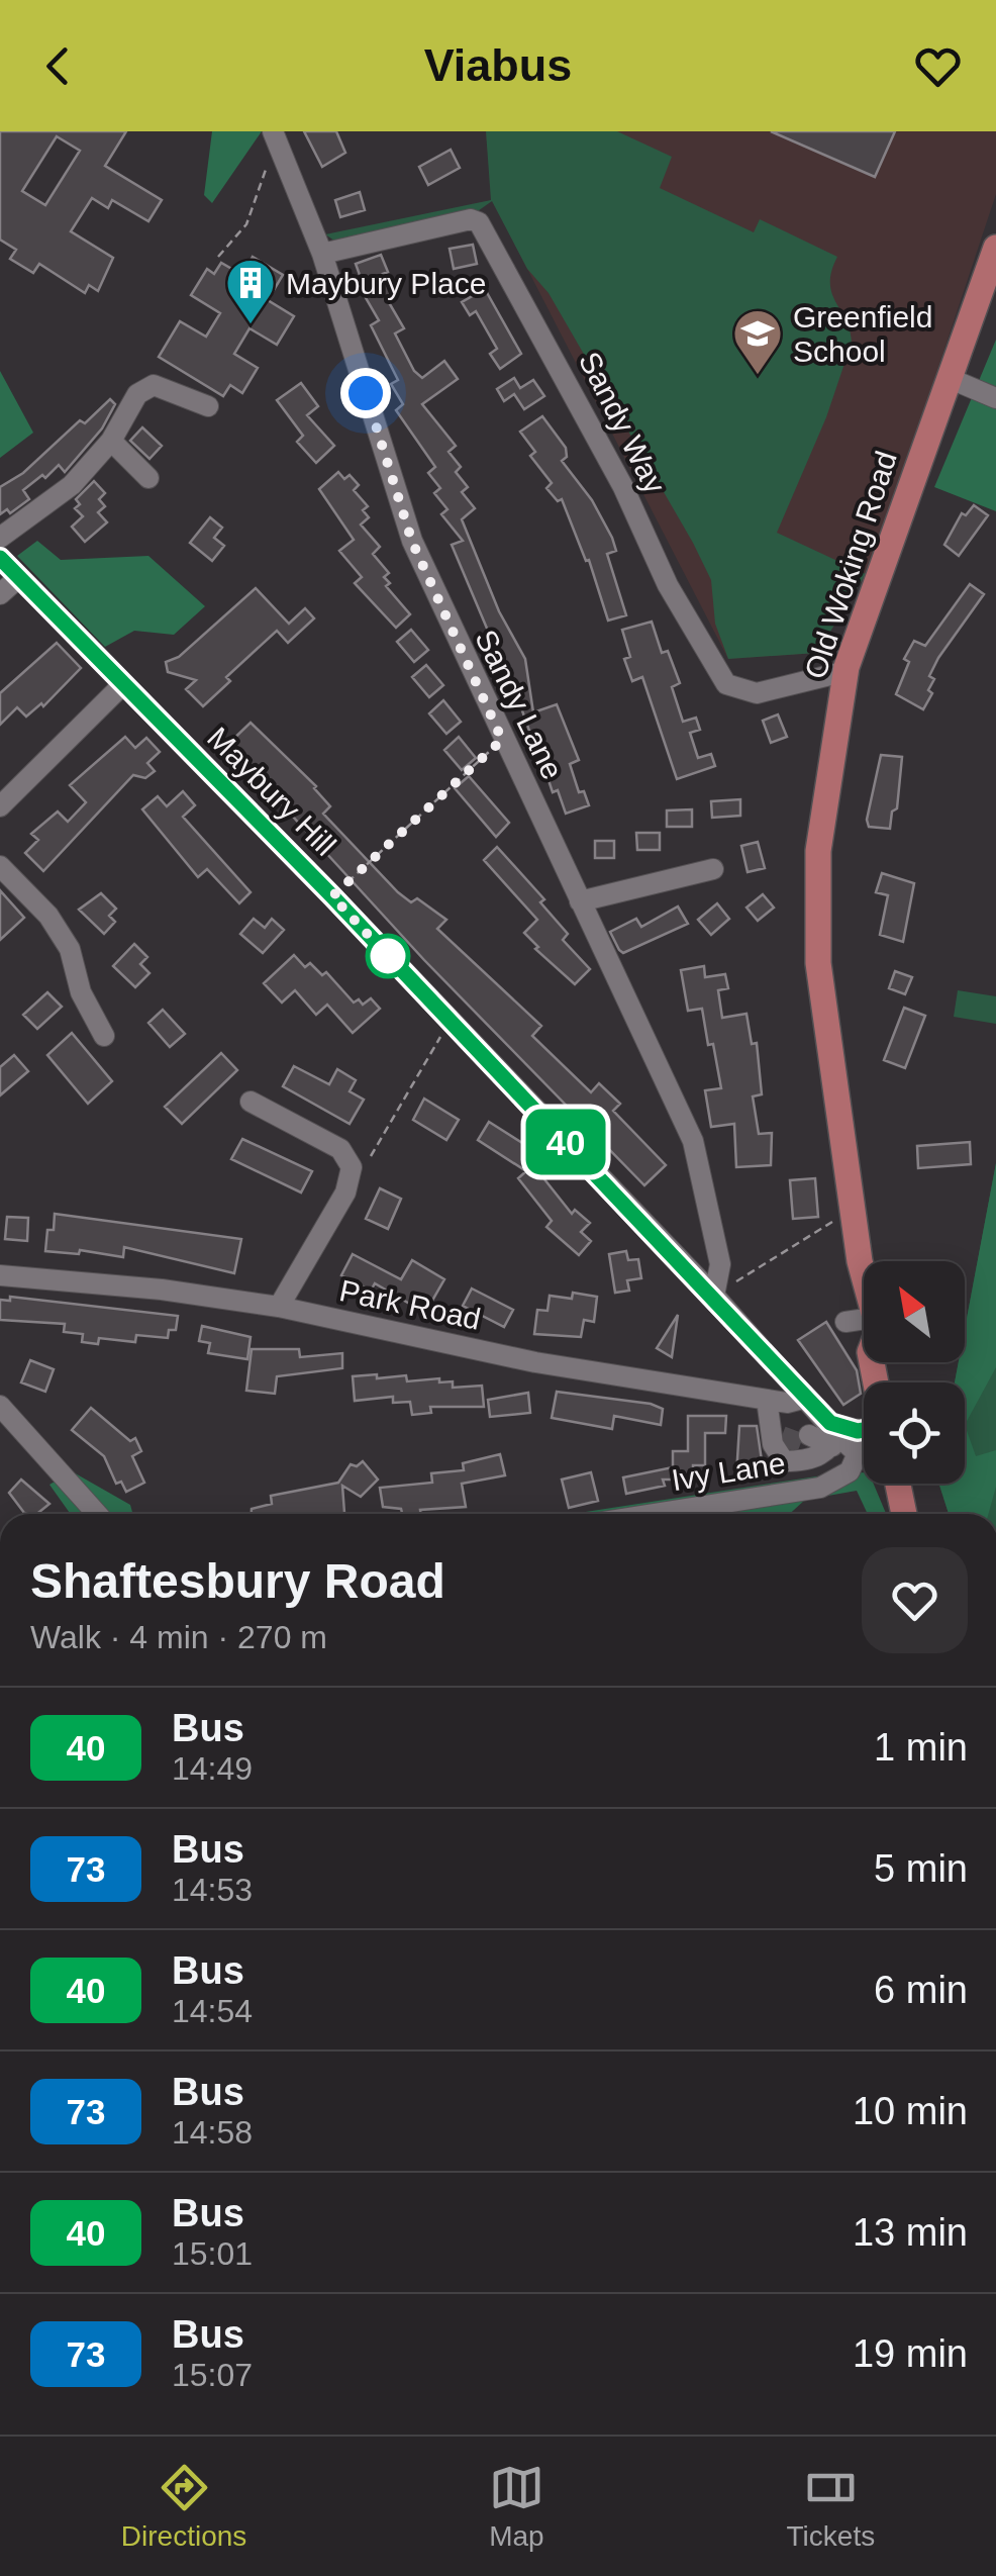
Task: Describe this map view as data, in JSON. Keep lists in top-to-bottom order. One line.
{"streets":{"main road":["Old Woking Road"],"street":["Sandy Way","Sandy Lane","Maybury Hill","Park Road","Ivy Lane"]},"crossings":[["Sandy Way","Old Woking Road"],["Sandy Way","Sandy Lane"],["Sandy Lane","Maybury Hill"],["Maybury Hill","Park Road"],["Maybury Hill","Ivy Lane"]],"places":{"building":["Maybury Place"],"school or university":["Greenfield School"]},"lines":["bus line 40"],"north":"top left","page":{"header":"Viabus","on_map":"40","heading":["Shaftesbury Road","Walk · 4 min · 270 m"],"list":[{"mark":"40","name":"Bus","note":"14:49","value":"1 min"},{"mark":"73","name":"Bus","note":"14:53","value":"5 min"},{"mark":"40","name":"Bus","note":"14:54","value":"6 min"},{"mark":"73","name":"Bus","note":"14:58","value":"10 min"},{"mark":"40","name":"Bus","note":"15:01","value":"13 min"},{"mark":"73","name":"Bus","note":"15:07","value":"19 min"}],"tabs":["Directions","Map","Tickets"]}}
